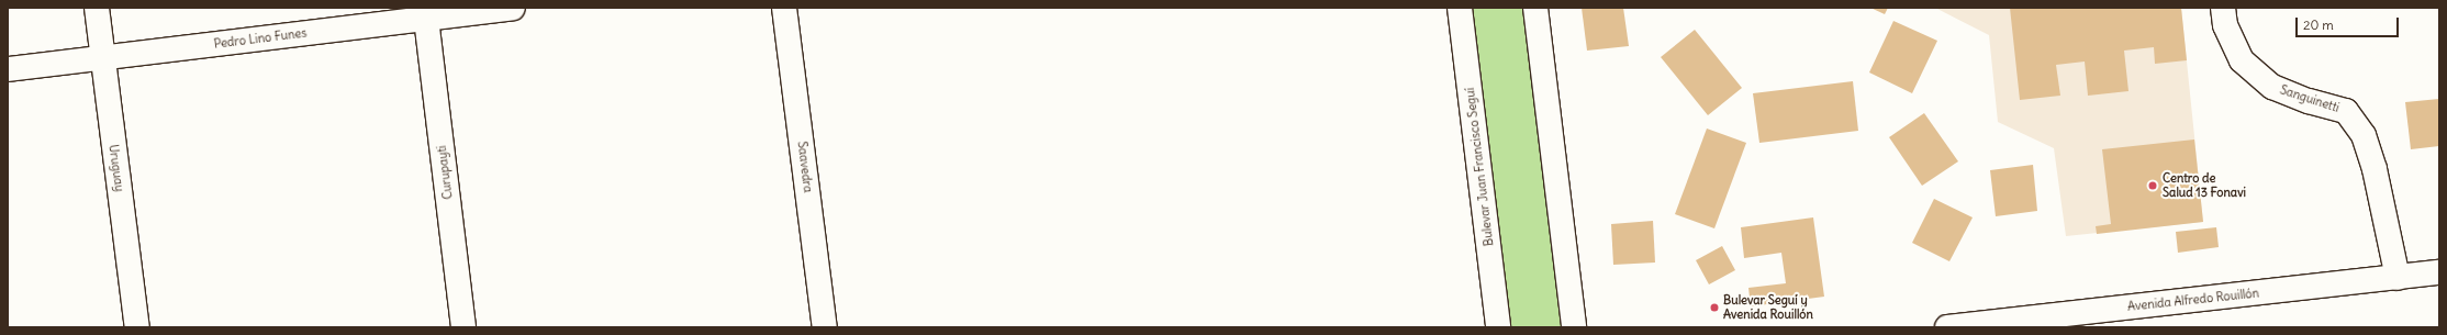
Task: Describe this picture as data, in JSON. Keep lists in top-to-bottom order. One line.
{"streets":{"street":["Pedro Lino Funes","Sanguinetti","Saavedra","Bulevar Juan Francisco Seguí","Uruguay","Curupayti","Avenida Alfredo Rouillón"]},"crossings":[["Pedro Lino Funes","Uruguay"],["Pedro Lino Funes","Curupayti"],["Sanguinetti","Avenida Alfredo Rouillón"]],"places":["Centro de Salud 13 Fonavi","Bulevar Seguí y Avenida Rouillón"],"scale_bar":"20 m"}
